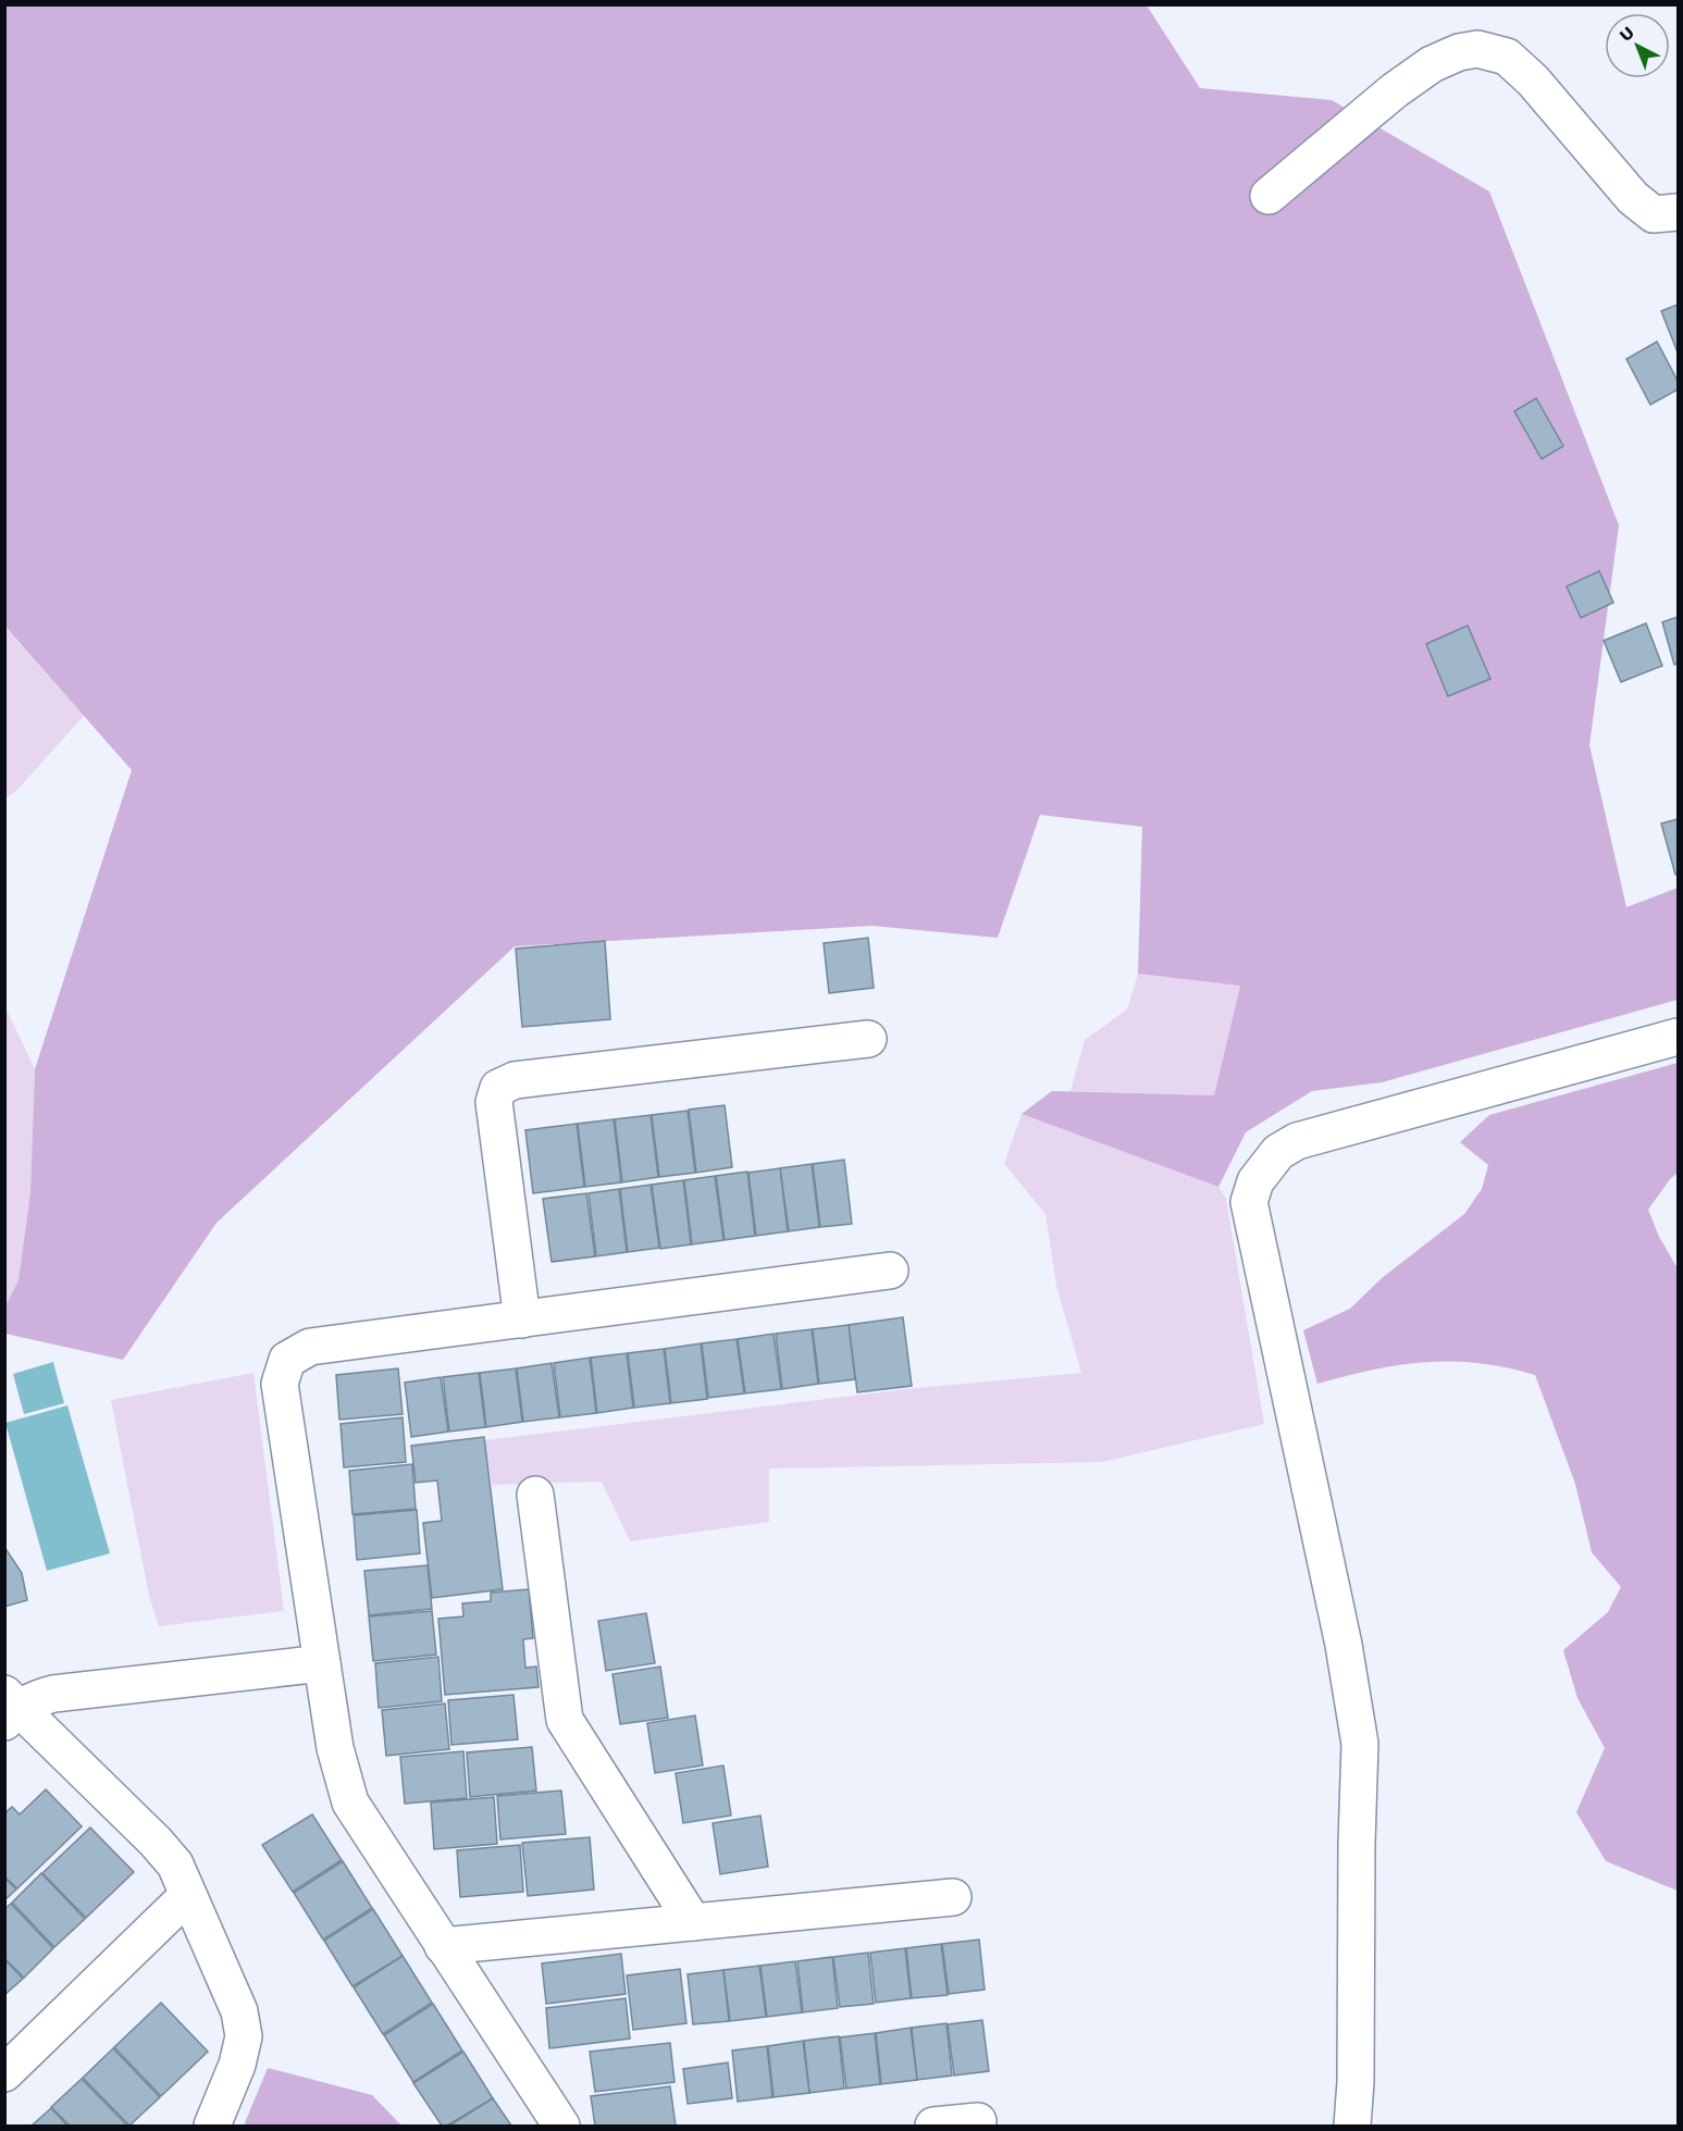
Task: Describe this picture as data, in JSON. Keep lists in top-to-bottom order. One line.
{"north":"top left"}
